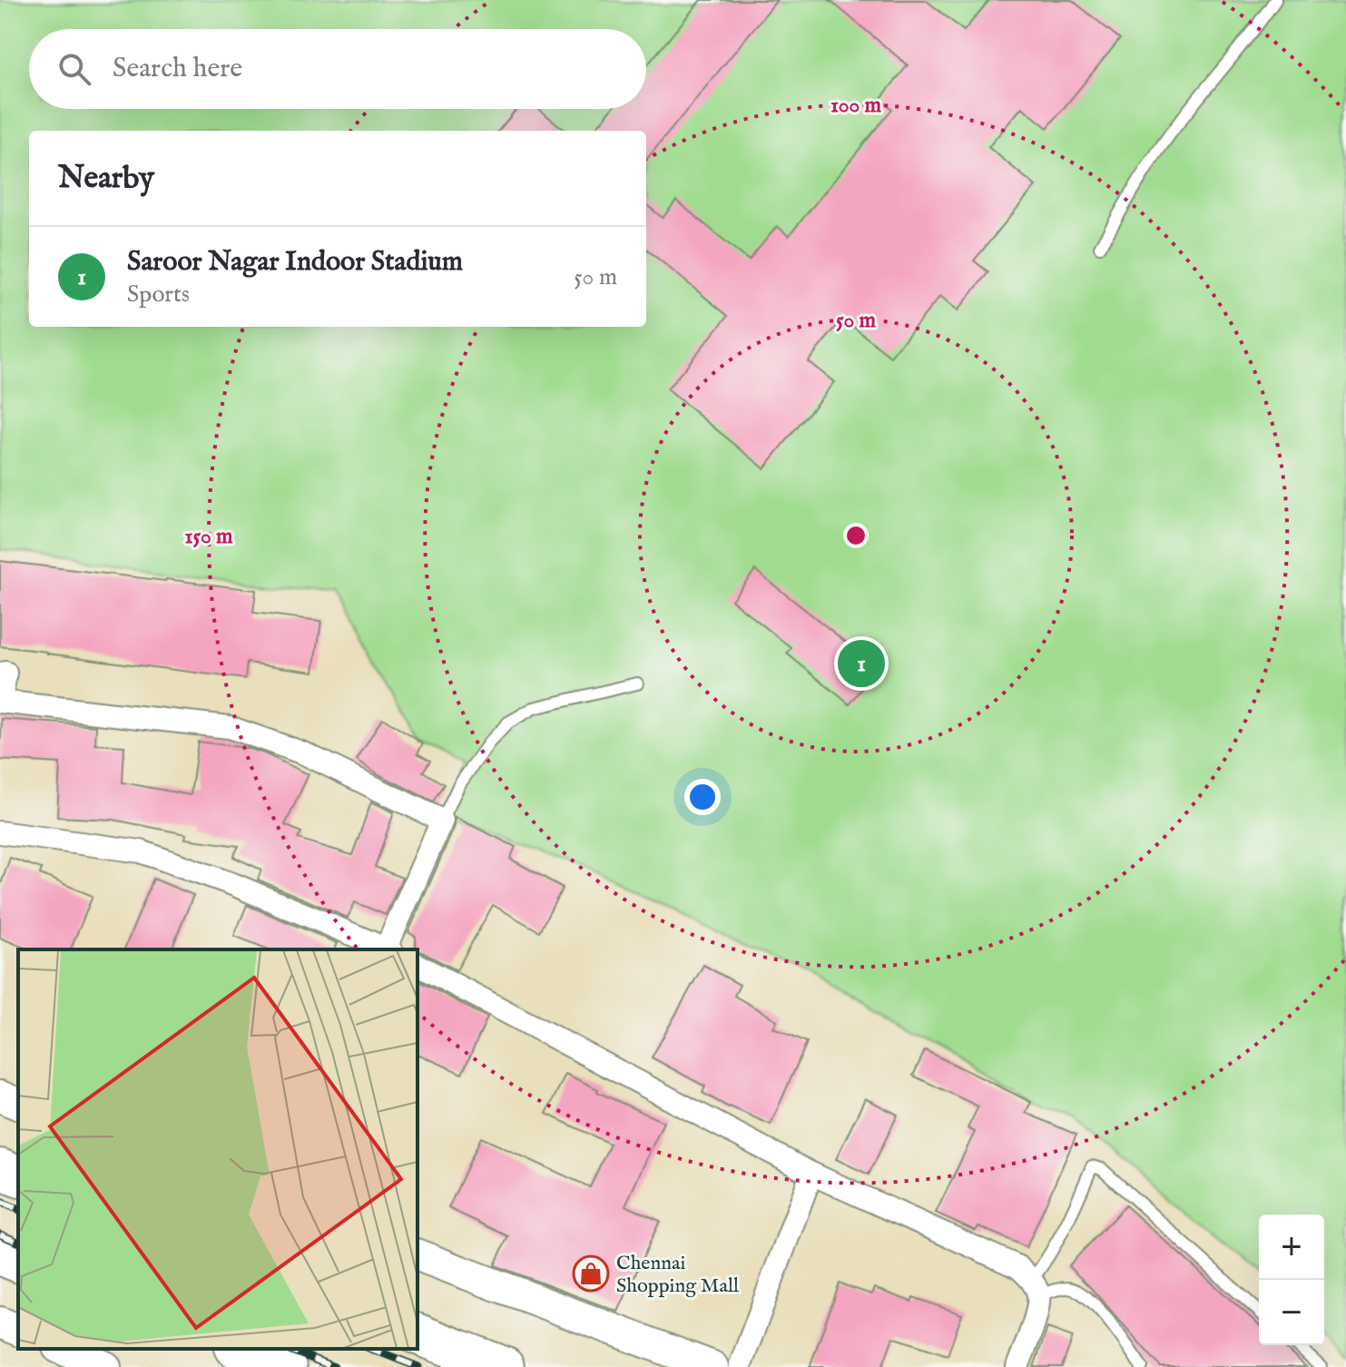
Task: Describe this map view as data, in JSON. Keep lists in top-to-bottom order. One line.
{"places":{"shop":["Chennai Shopping Mall"]},"page":{"search":"Search here","heading":"Nearby","list":[{"mark":"1","name":"Saroor Nagar Indoor Stadium","note":"Sports","value":"50 m"}],"pins":"1","map_buttons":["+","−"]},"rings":["100 m","50 m","150 m"]}
